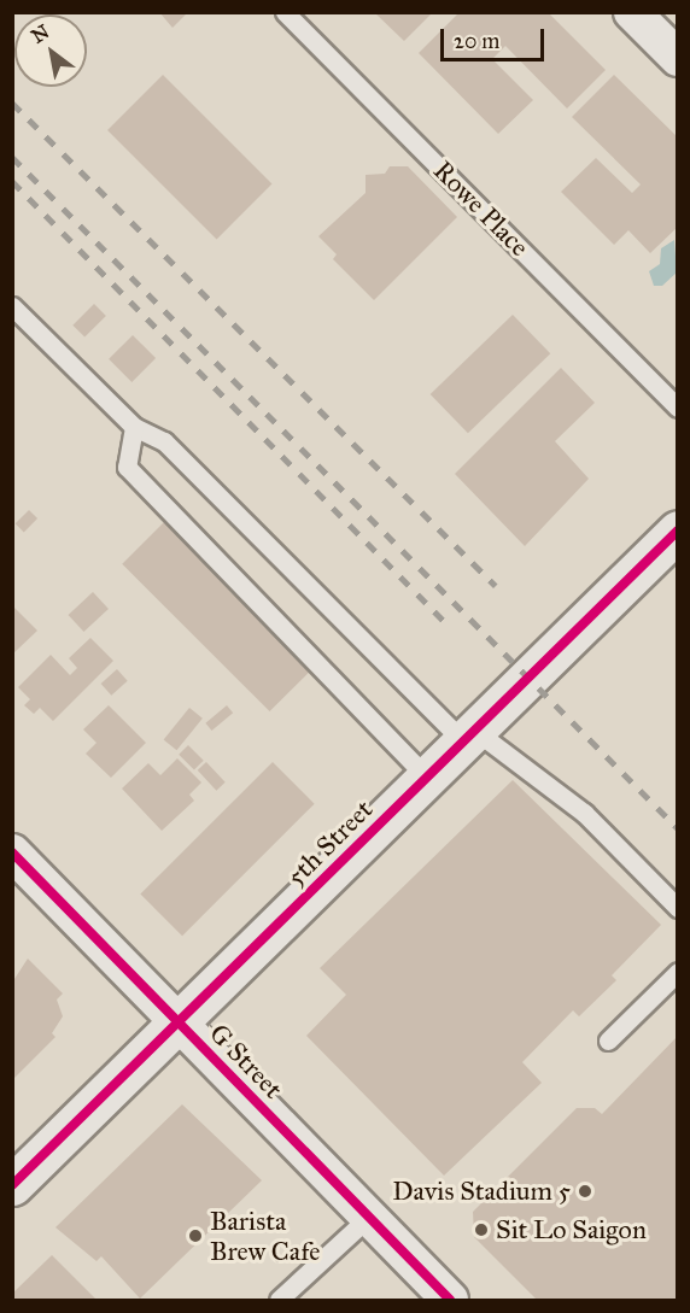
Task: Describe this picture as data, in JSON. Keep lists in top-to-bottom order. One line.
{"streets":{"main road":["5th Street"],"street":["G Street"],"lane":["Rowe Place"]},"crossings":[["5th Street","G Street"]],"places":["Davis Stadium 5","Sit Lo Saigon","Barista Brew Cafe"],"scale_bar":"20 m","north":"top left"}
